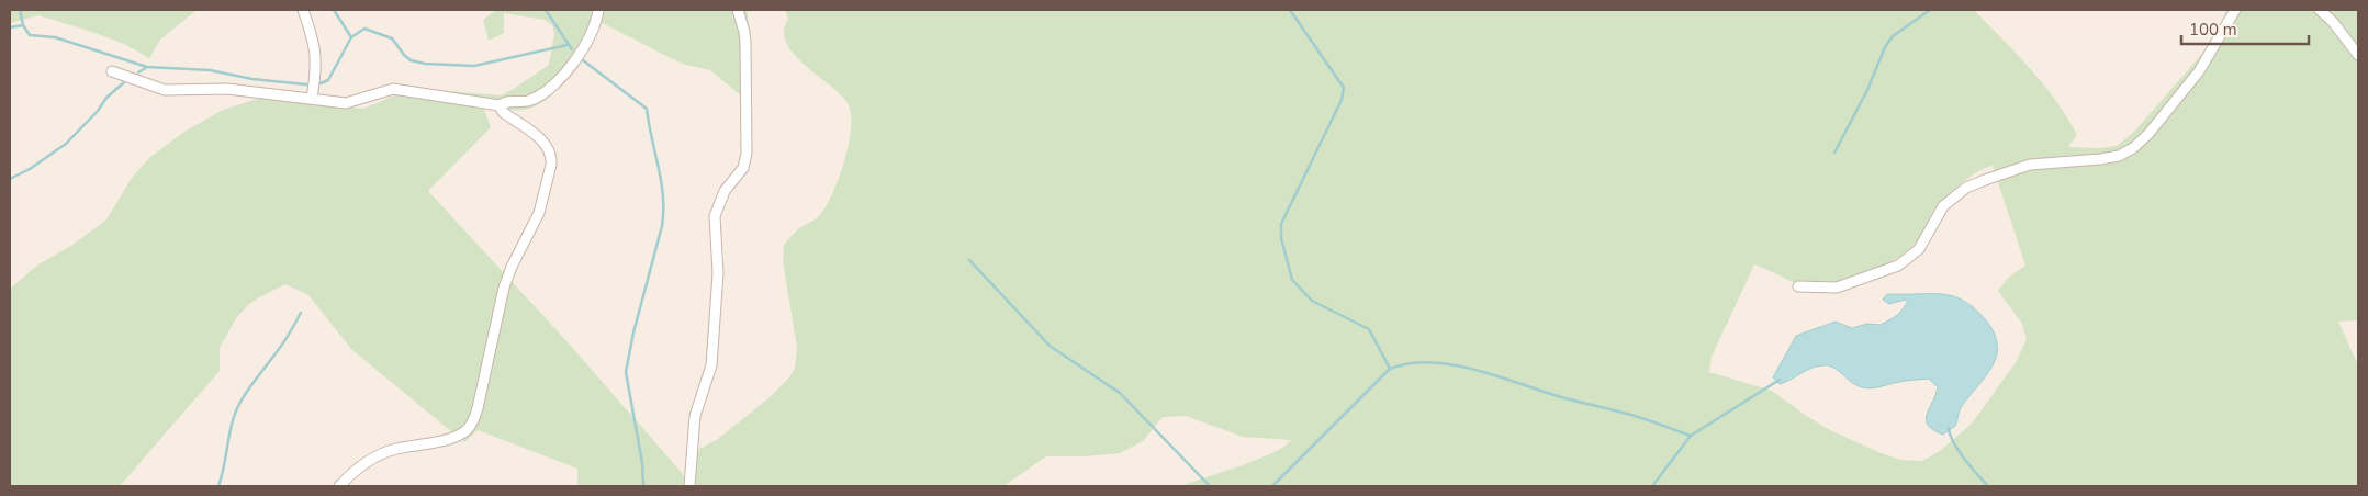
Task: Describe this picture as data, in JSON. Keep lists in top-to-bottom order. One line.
{"scale_bar":"100 m"}
